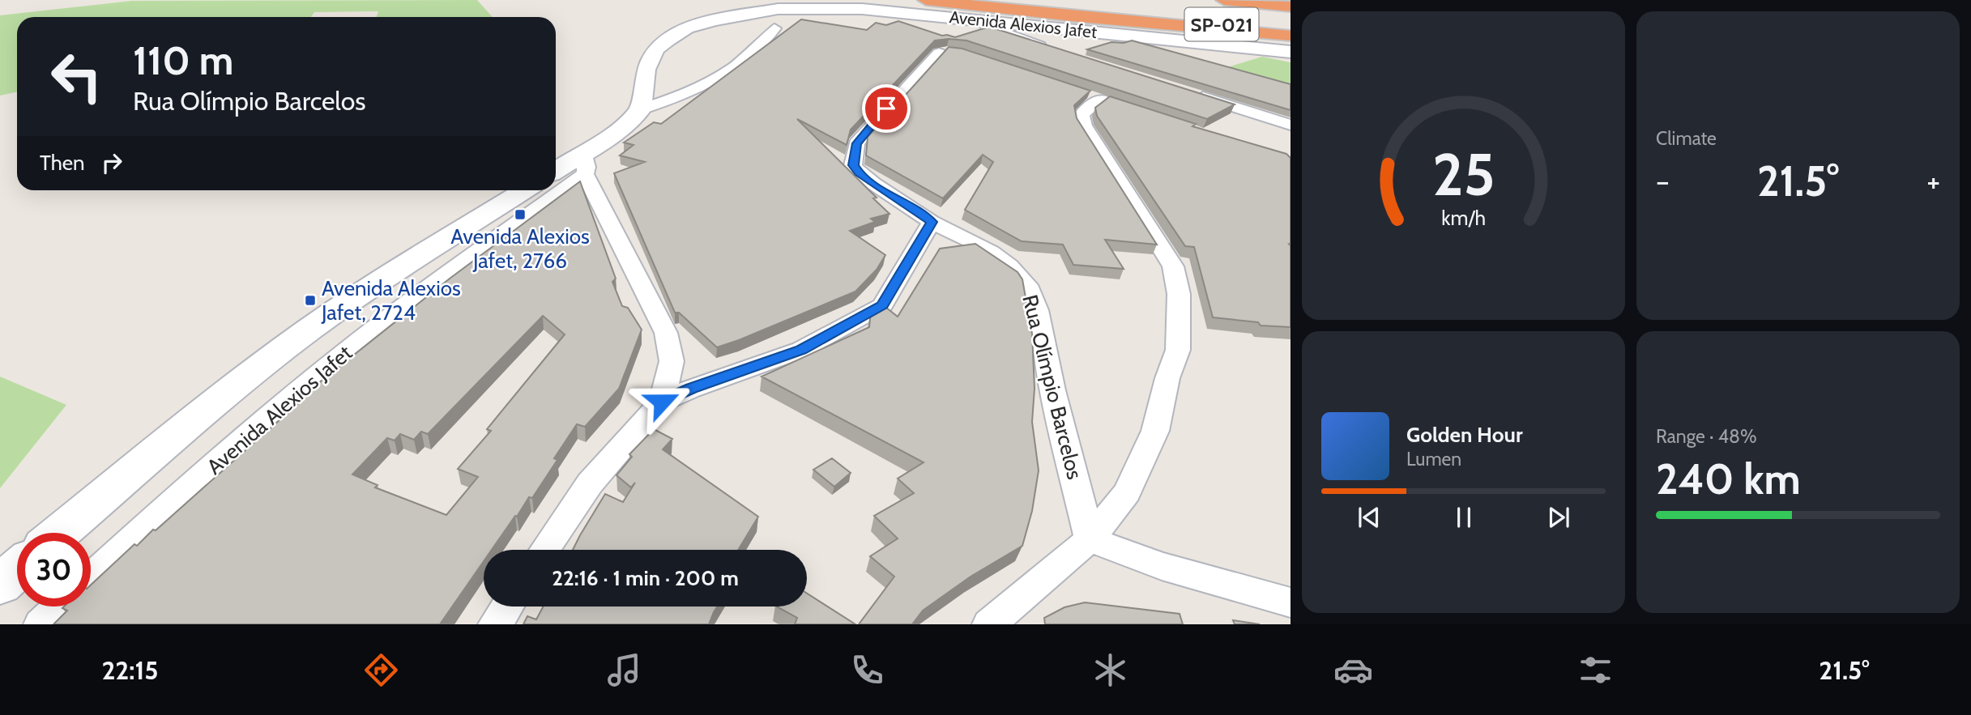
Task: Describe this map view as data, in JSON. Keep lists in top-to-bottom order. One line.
{"streets":{"highway":["SP-021"],"main road":["Avenida Alexios Jafet"],"street":["Rua Olímpio Barcelos"]},"places":{"transit":["Avenida Alexios Jafet, 2766","Avenida Alexios Jafet, 2724"]},"page":{"tile":["Climate",["Range · 48%","240 km"]],"turn":["110 m","Rua Olímpio Barcelos"],"then":"Then","heat":["−","21.5°","+"],"song":["Golden Hour","Lumen"],"limit":"30","trip":"22:16 · 1 min · 200 m","tabs":["22:15","21.5°"],"gauge":["25","km/h"]}}
